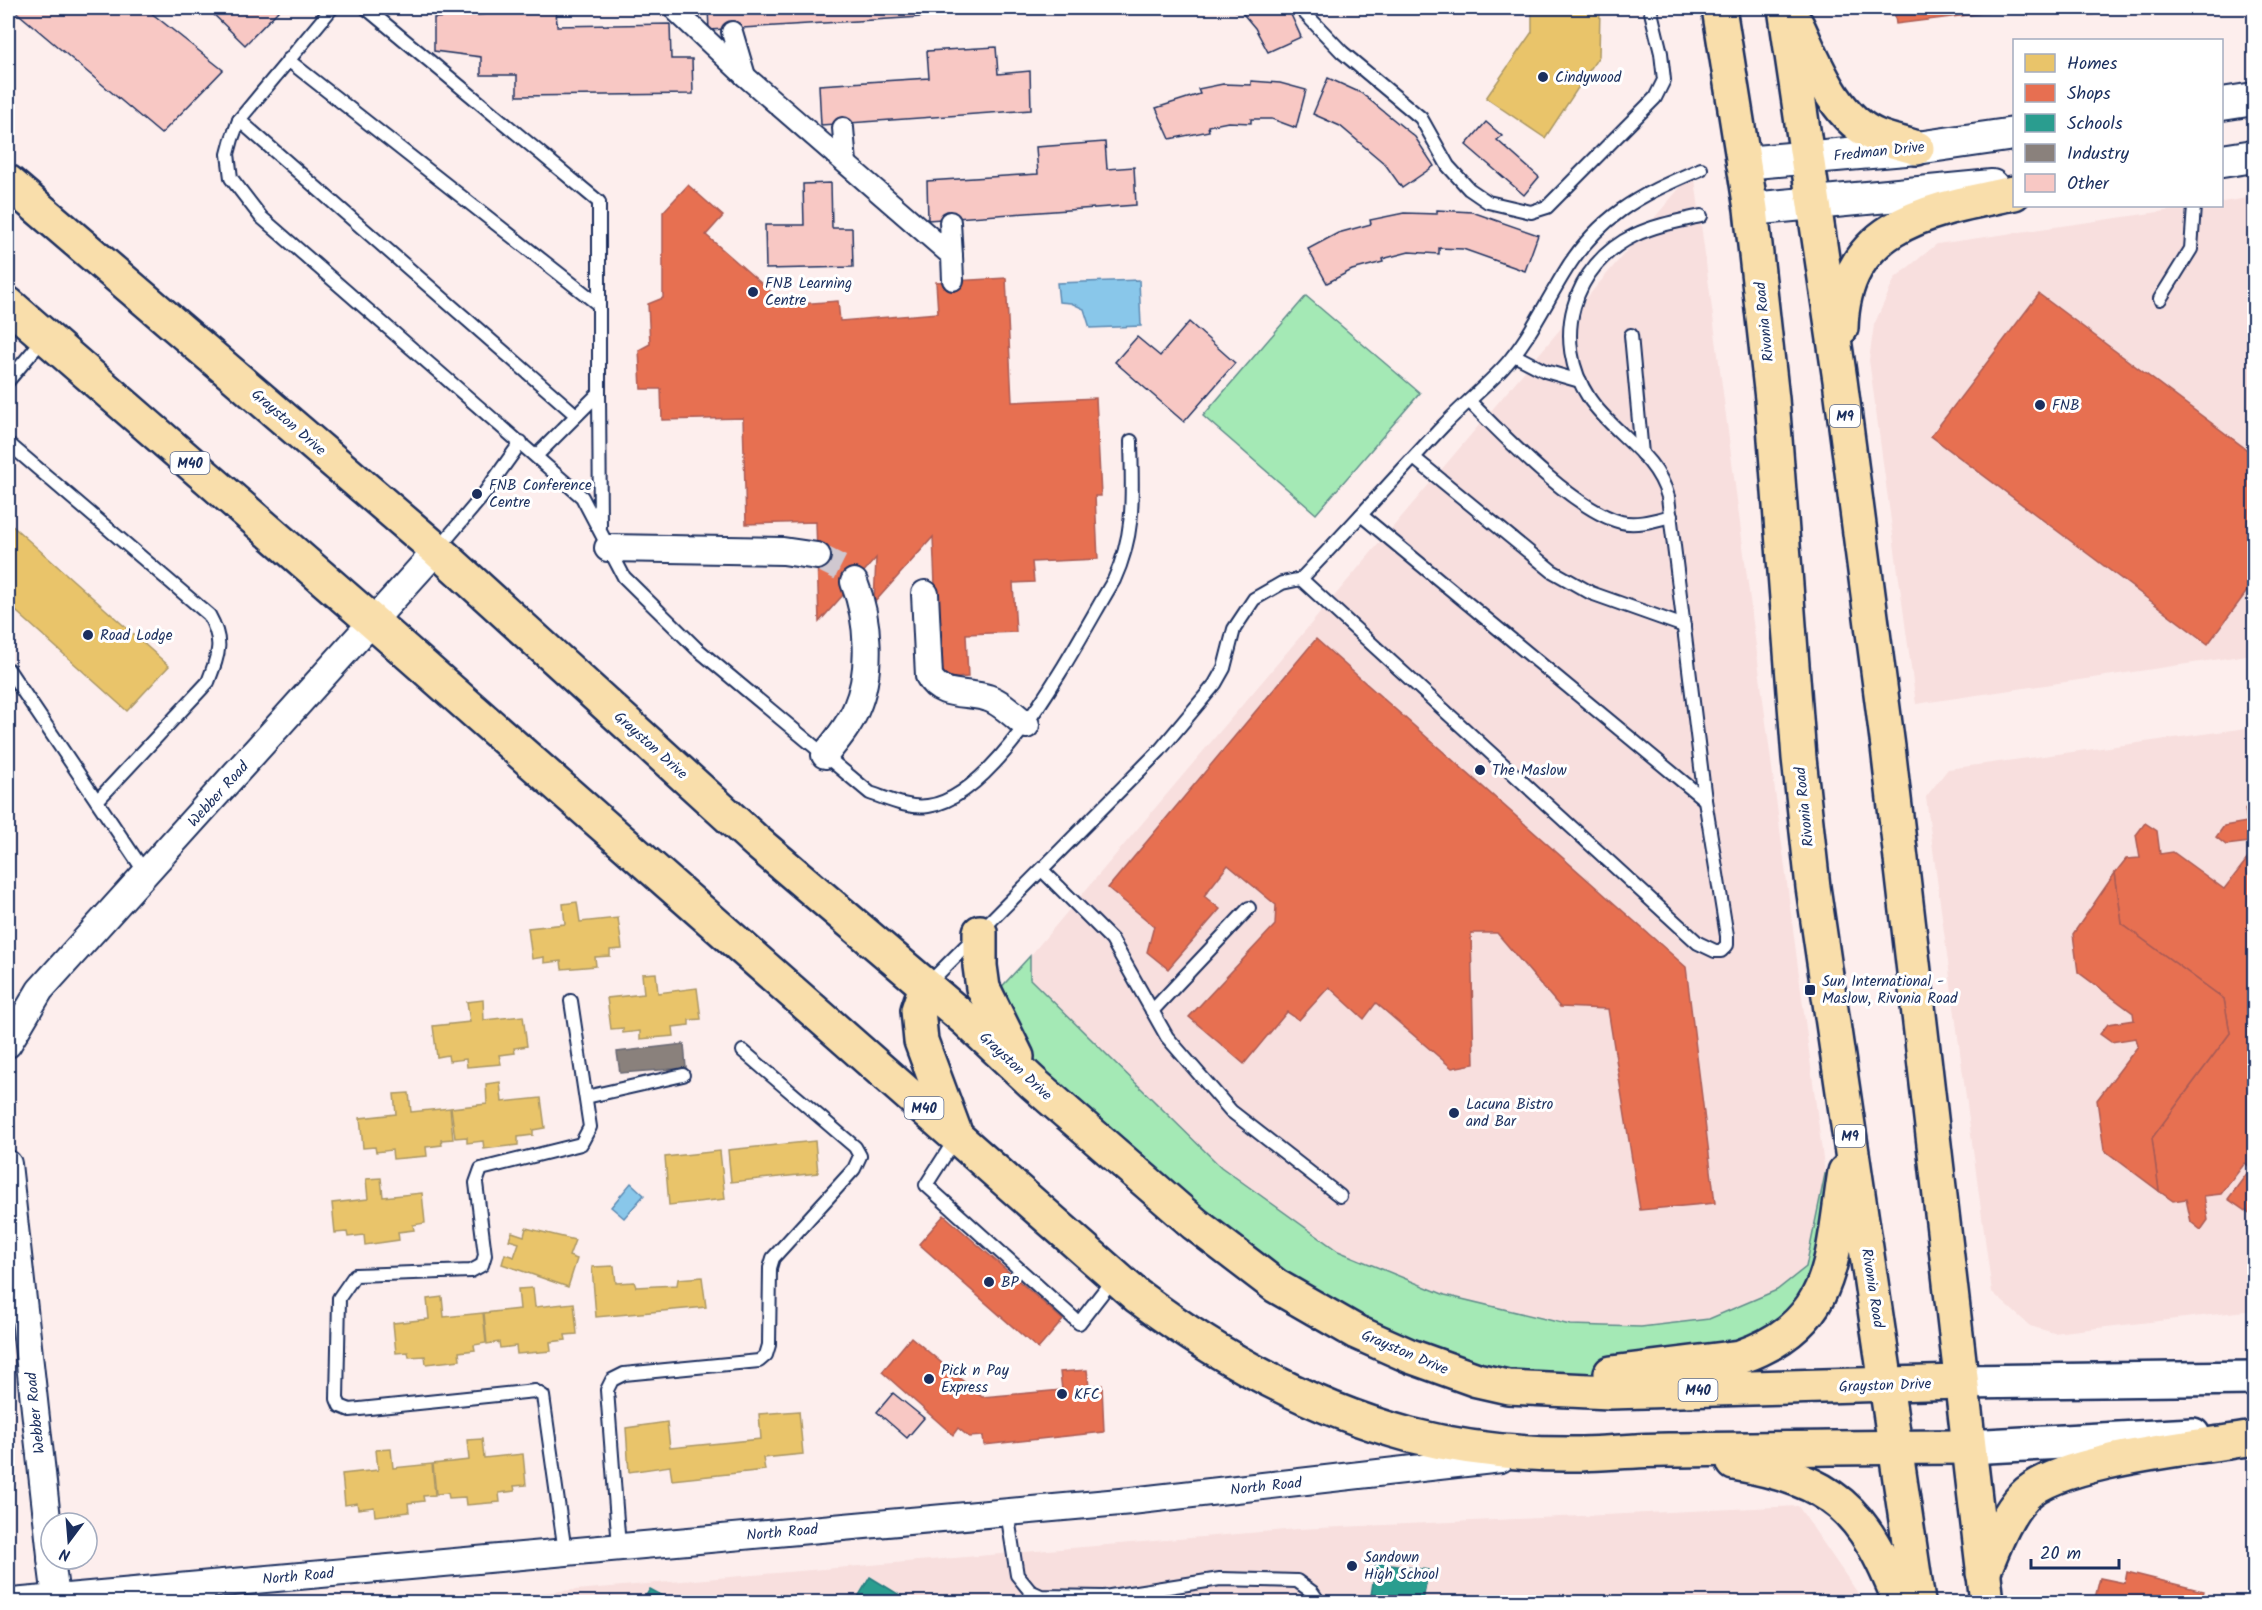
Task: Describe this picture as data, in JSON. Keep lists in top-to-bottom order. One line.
{"streets":{"main road":["Rivonia Road","M9","Grayston Drive","M40"],"street":["Fredman Drive","Webber Road","North Road"]},"crossings":[["Fredman Drive","Rivonia Road"],["Fredman Drive","M9"],["Rivonia Road","Grayston Drive"],["Rivonia Road","M40"],["M9","Grayston Drive"],["M9","M40"],["Grayston Drive","Webber Road"],["M40","Webber Road"],["M40","North Road"],["Webber Road","North Road"]],"places":{"other":["Cindywood","FNB Learning Centre","FNB","FNB Conference Centre","Road Lodge","The Maslow","Lacuna Bistro and Bar","BP","Pick n Pay Express","KFC","Sandown High School"],"transit":["Sun International - Maslow, Rivonia Road"]},"legend":["Homes","Shops","Schools","Industry","Other"],"scale_bar":"20 m","north":"bottom"}
